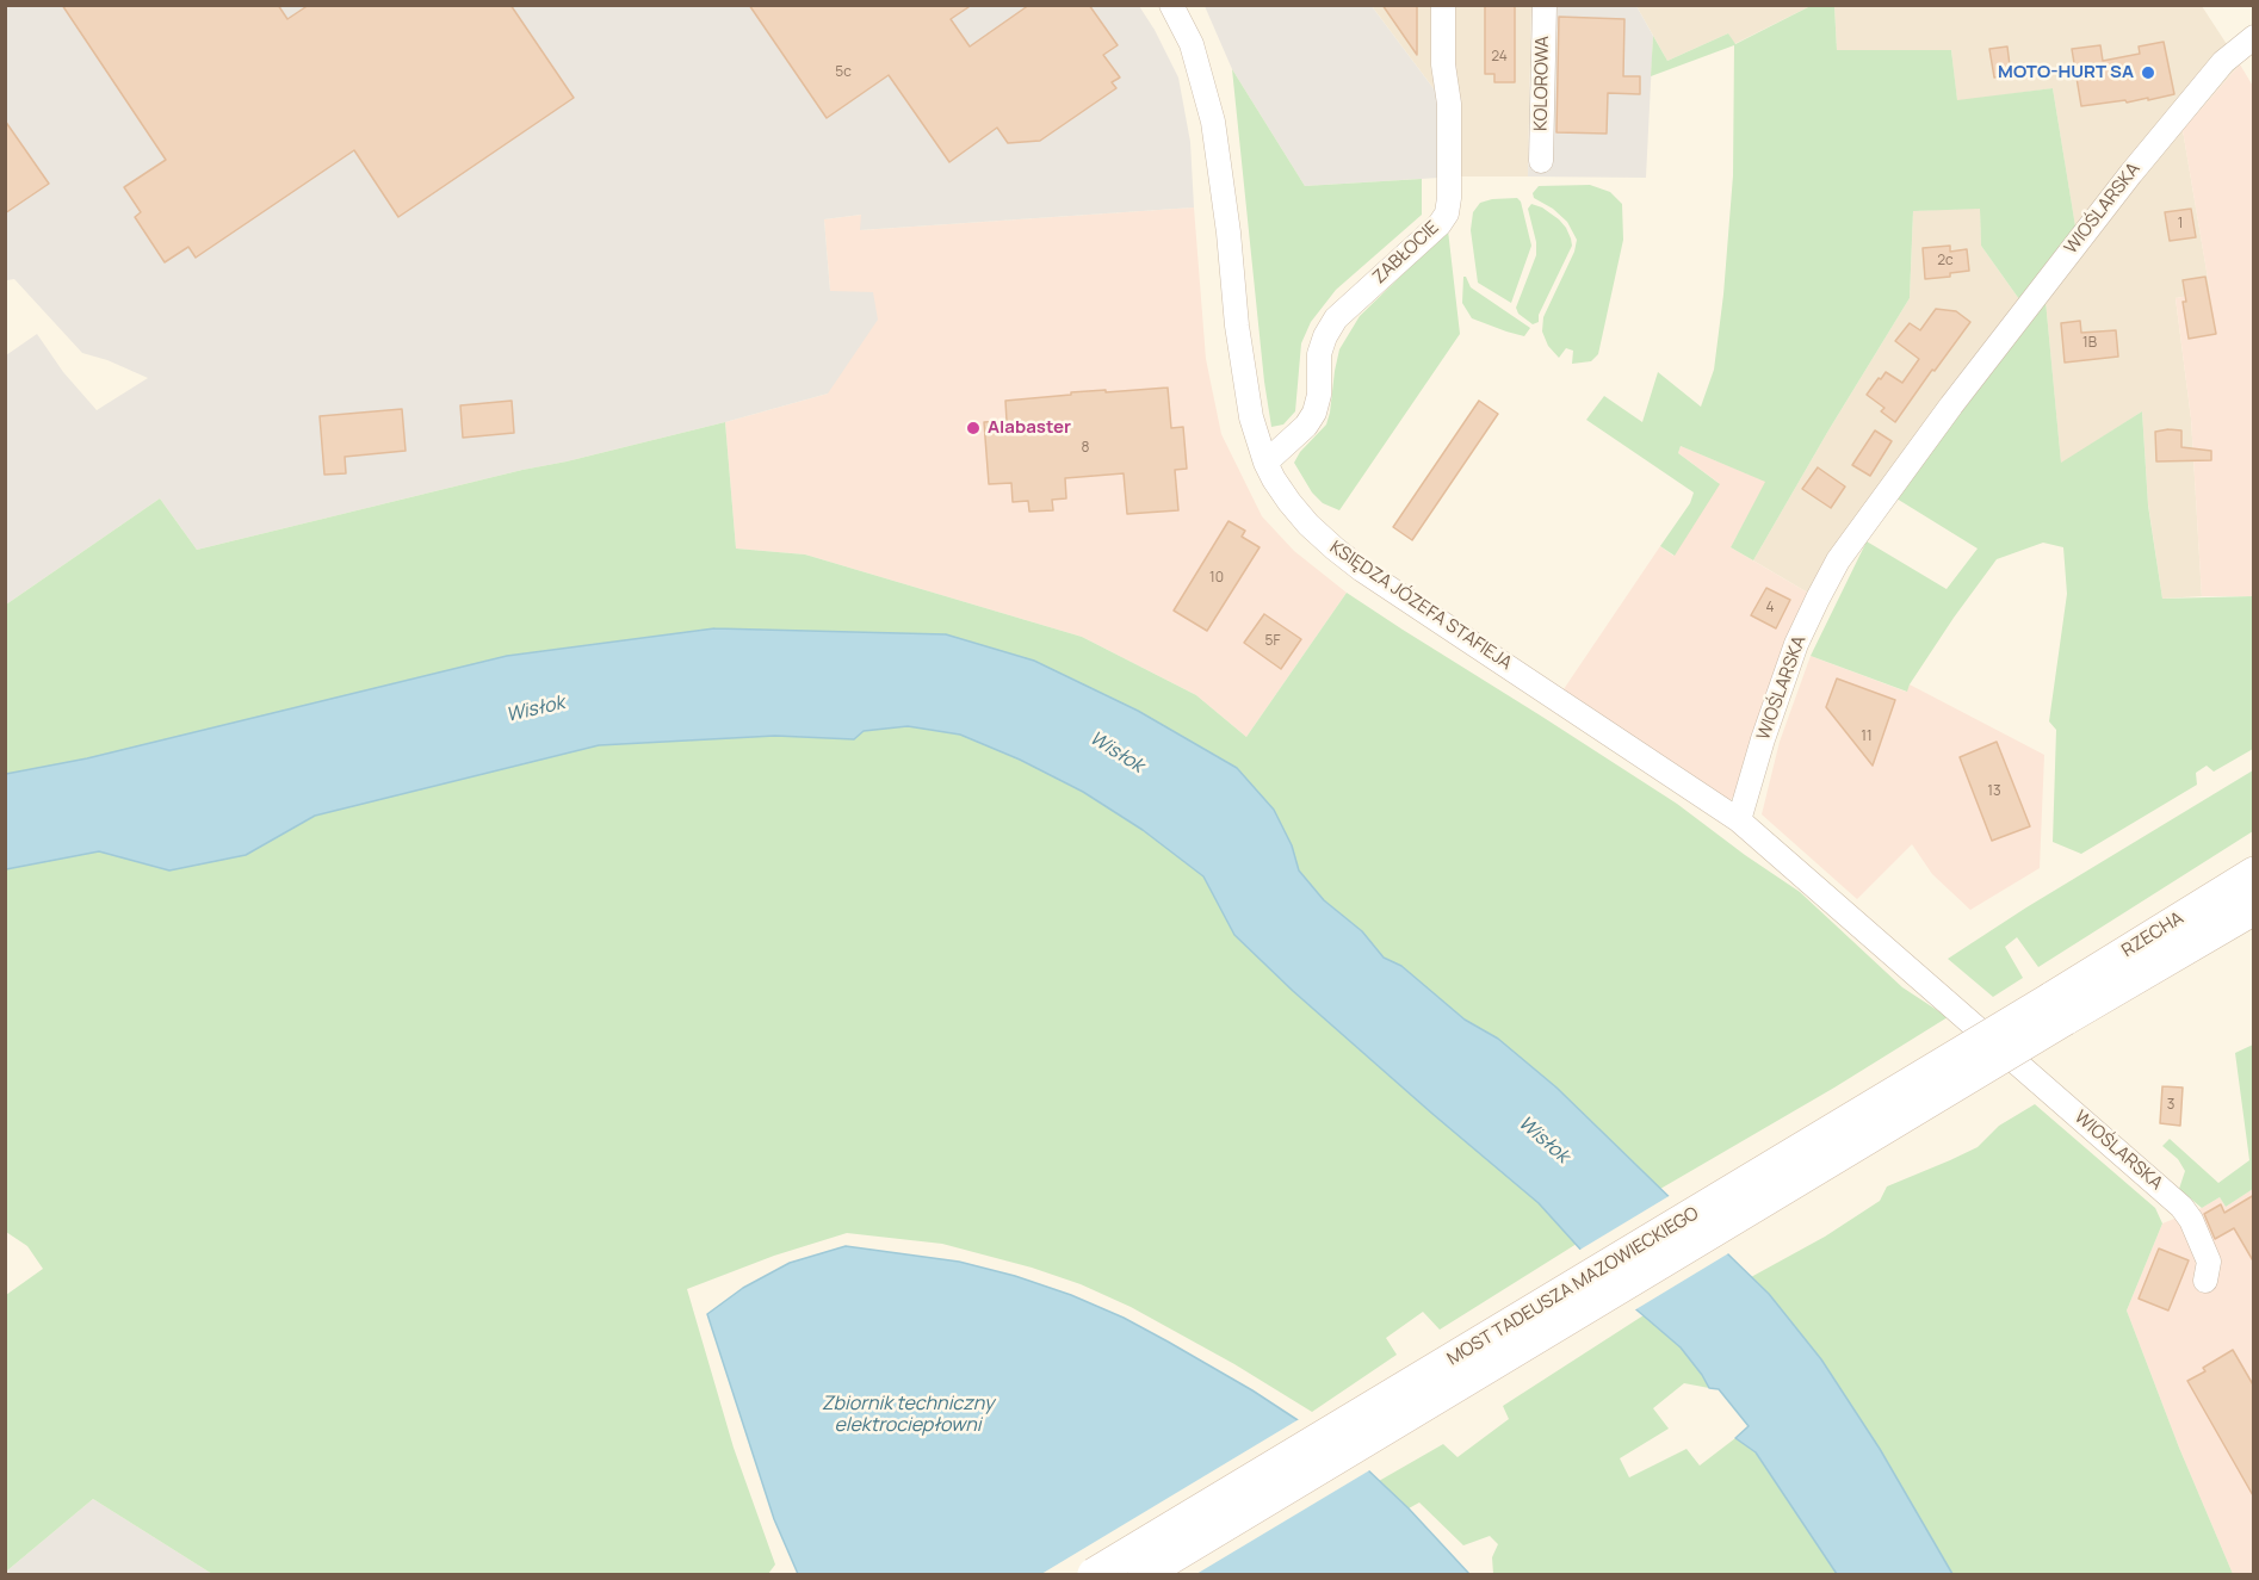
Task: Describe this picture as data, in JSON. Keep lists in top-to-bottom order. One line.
{"streets":{"main road":["RZECHA","MOST TADEUSZA MAZOWIECKIEGO"],"street":["KOLOROWA","WIOŚLARSKA","ZABŁOCIE","KSIĘDZA JÓZEFA STAFIEJA"]},"crossings":[["WIOŚLARSKA","KSIĘDZA JÓZEFA STAFIEJA"],["ZABŁOCIE","KSIĘDZA JÓZEFA STAFIEJA"],["RZECHA","MOST TADEUSZA MAZOWIECKIEGO"]],"water":["Wisłok","Zbiornik techniczny elektrociepłowni"],"places":["MOTO-HURT SA","Alabaster"],"house_numbers":["24","5c","1","2c","1B","8","10","4","5F","11","13","3"]}
